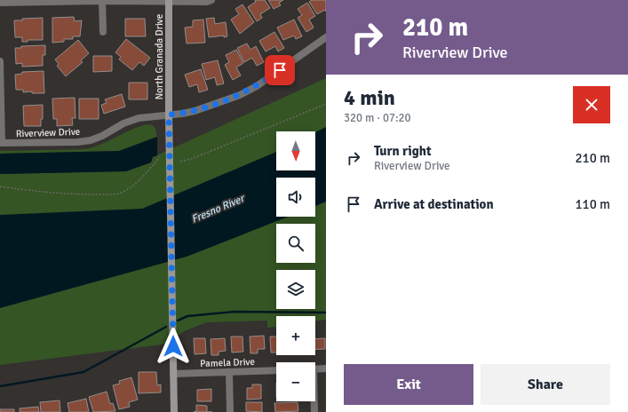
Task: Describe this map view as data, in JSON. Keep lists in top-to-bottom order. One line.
{"streets":{"street":["North Granada Drive","Riverview Drive","Pamela Drive"]},"crossings":[["North Granada Drive","Riverview Drive"],["North Granada Drive","Pamela Drive"]],"water":["Fresno River"],"north":"bottom","page":{"turn":["210 m","Riverview Drive"],"heading":["4 min","320 m · 07:20"],"map_buttons":["+","−"],"list":[{"name":"Turn right","note":"Riverview Drive","value":"210 m"},{"name":"Arrive at destination","value":"110 m"}],"buttons":["Exit","Share"]}}
